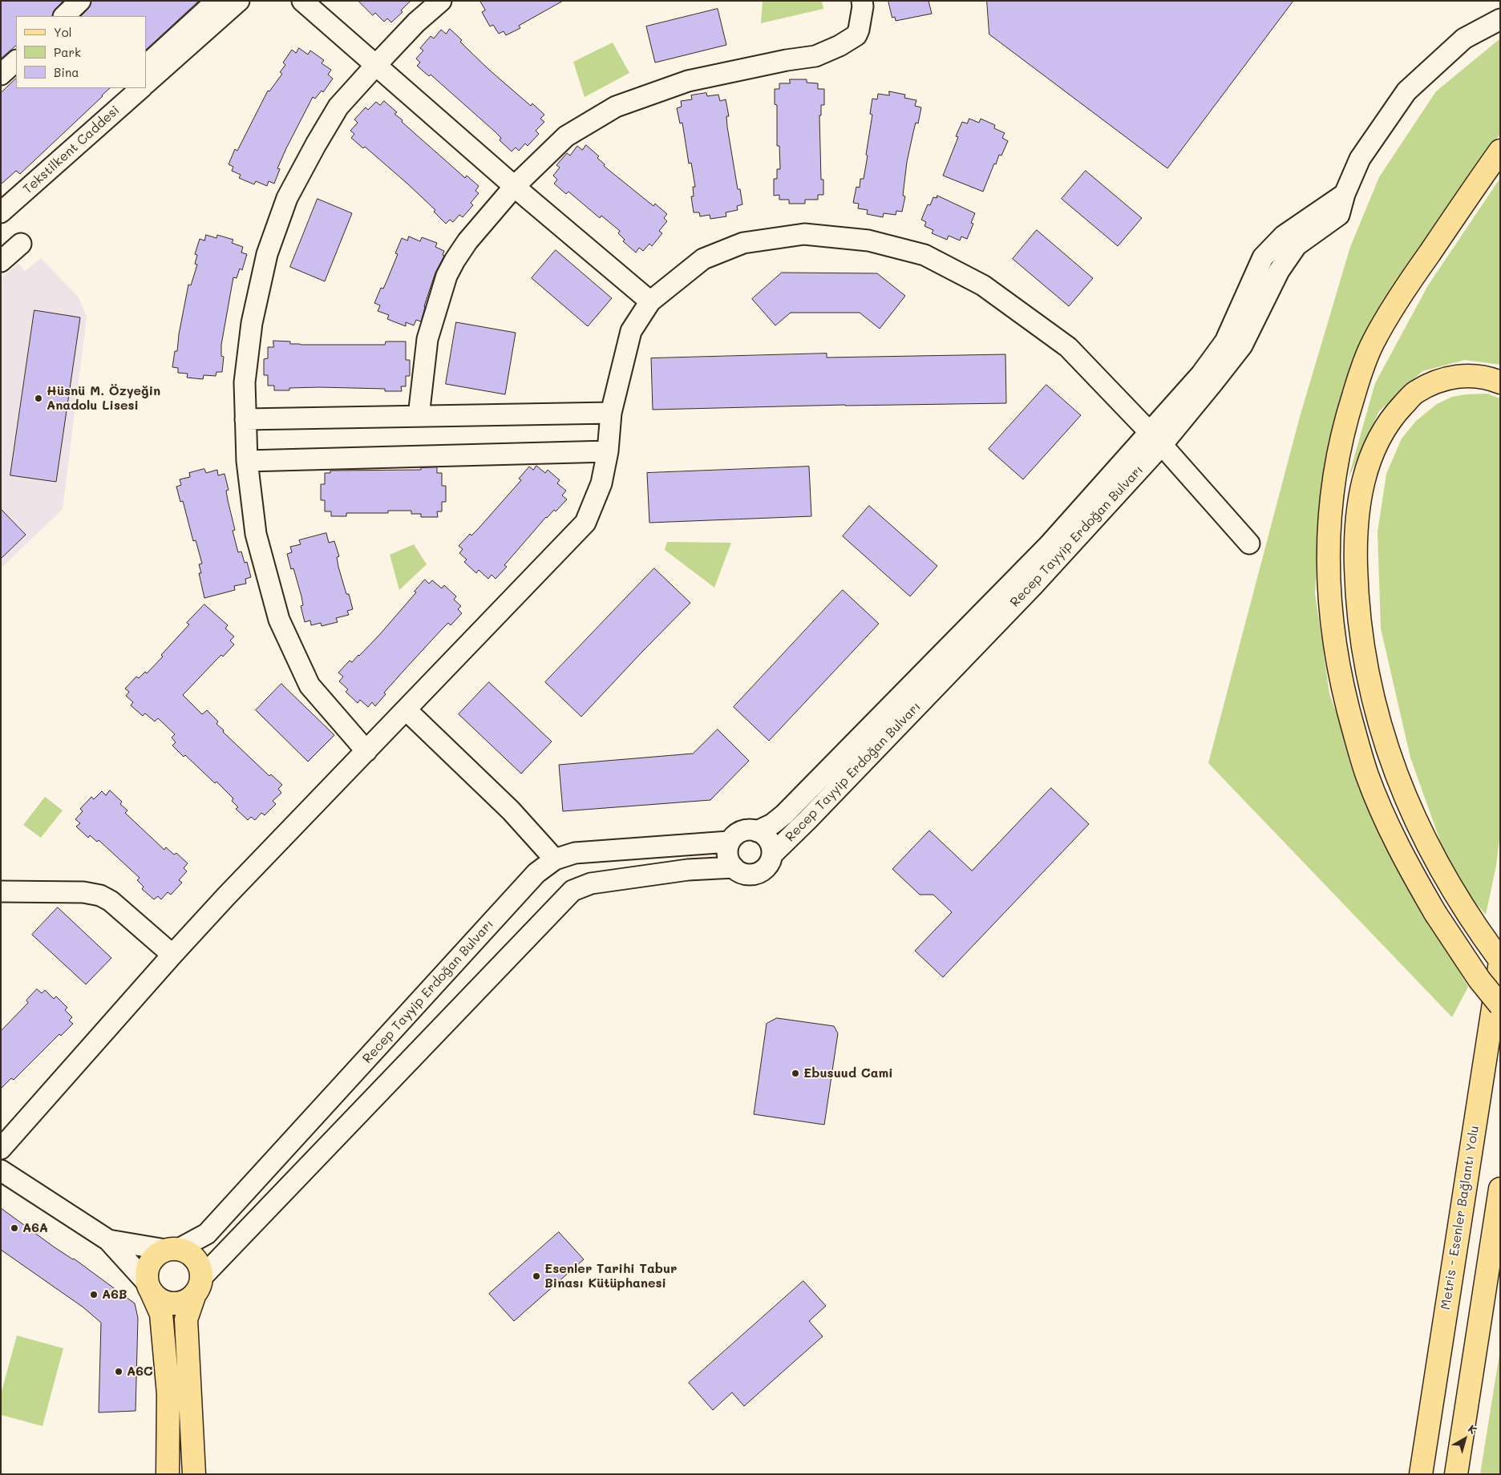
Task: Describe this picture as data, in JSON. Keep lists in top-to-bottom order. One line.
{"streets":{"main road":["Metris - Esenler Bağlantı Yolu"],"street":["Tekstilkent Caddesi","Recep Tayyip Erdoğan Bulvarı"]},"places":["Hüsnü M. Özyeğin Anadolu Lisesi","Ebusuud Cami","A6A","Esenler Tarihi Tabur Binası Kütüphanesi","A6B","A6C"],"legend":["Yol","Park","Bina"],"north":"top right"}
